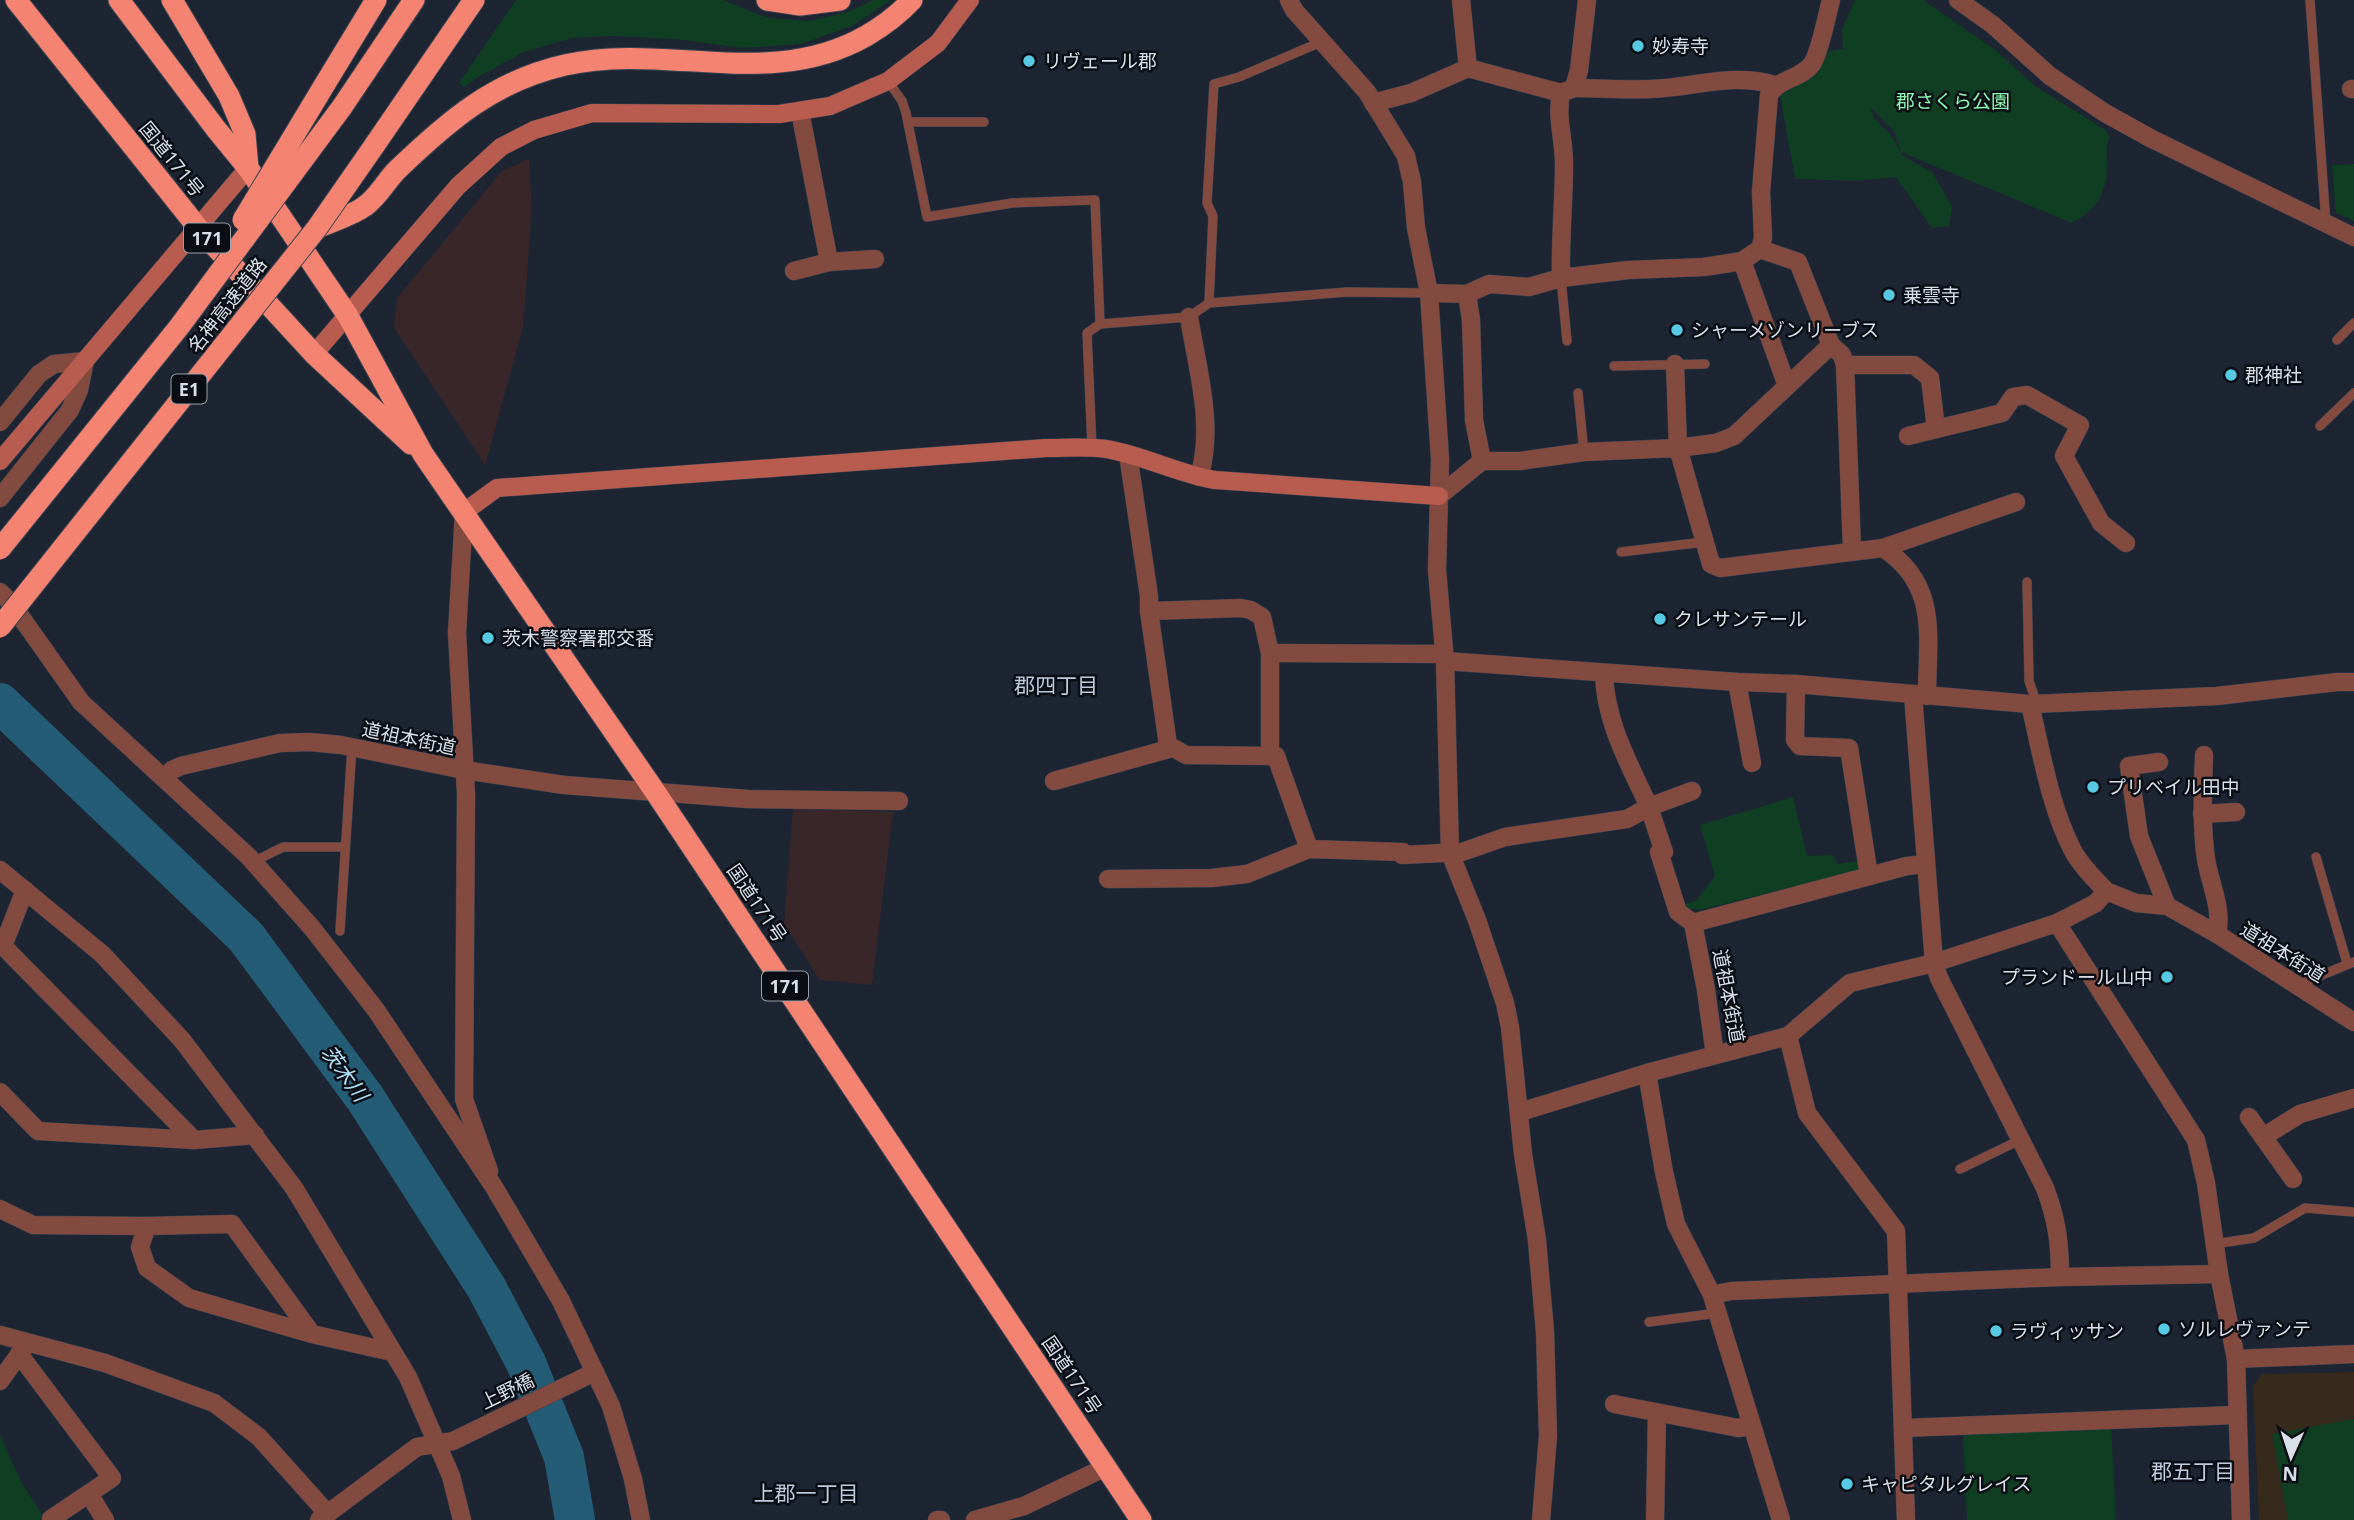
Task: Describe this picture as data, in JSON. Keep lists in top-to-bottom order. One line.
{"streets":{"highway":["国道171号","171","名神高速道路","E1"],"street":["道祖本街道","上野橋"]},"crossings":[["国道171号","道祖本街道"]],"districts":["郡四丁目","郡五丁目","上郡一丁目"],"water":["茨木川"],"parks":["郡さくら公園"],"places":["妙寿寺","リヴェール郡","乗雲寺","シャーメゾンリーブス","郡神社","クレサンテール","茨木警察署郡交番","プリベイル田中","プランドール山中","ソルレヴァンテ","ラヴィッサン","キャピタルグレイス"],"north":"bottom"}
